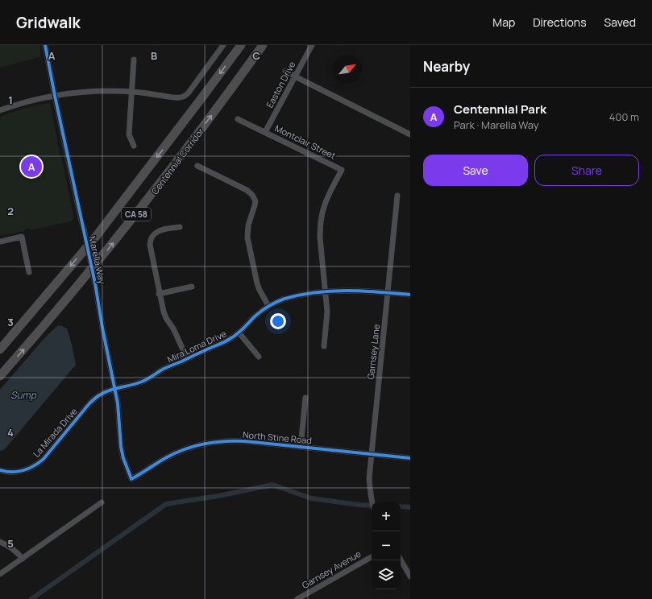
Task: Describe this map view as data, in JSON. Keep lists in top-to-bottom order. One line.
{"streets":{"highway":["Centennial Corridor","CA 58"],"street":["Easton Drive","Montclair Street","Marella Way","Mira Loma Drive","Garnsey Lane","La Mirada Drive","North Stine Road","Garnsey Avenue"]},"crossings":[["Easton Drive","Montclair Street"],["Montclair Street","Mira Loma Drive"],["Marella Way","Mira Loma Drive"],["Marella Way","La Mirada Drive"],["Marella Way","North Stine Road"],["Mira Loma Drive","Garnsey Lane"],["Mira Loma Drive","La Mirada Drive"],["Garnsey Lane","North Stine Road"]],"water":["Sump"],"north":"top right","page":{"header":"Gridwalk","nav":["Map","Directions","Saved"],"heading":"Nearby","list":[{"mark":"A","name":"Centennial Park","note":"Park · Marella Way","value":"400 m"}],"buttons":["Save","Share"],"pins":"A","map_buttons":["+","−"]},"grid":{"columns":["A","B","C"],"rows":["1","2","3","4","5"]}}
